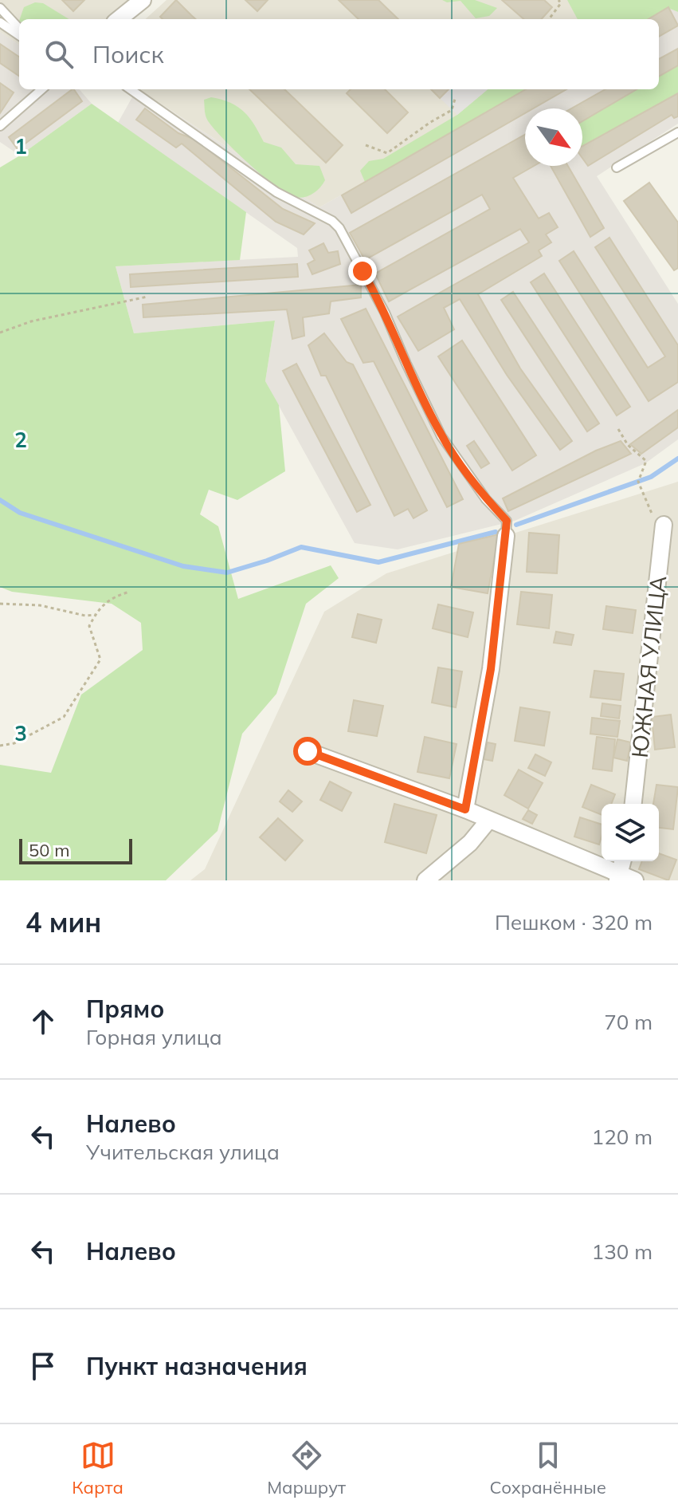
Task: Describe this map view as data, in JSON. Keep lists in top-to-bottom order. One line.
{"streets":{"street":["ЮЖНАЯ УЛИЦА"]},"scale_bar":"50 m","north":"bottom right","page":{"search":"Поиск","scale":"50 m","heading":["4 мин","Пешком · 320 m"],"list":[["Прямо","Горная улица","70 m"],["Налево","Учительская улица","120 m"],["Налево","130 m"],"Пункт назначения"],"nav":["Карта","Маршрут","Сохранённые"]},"grid":{"rows":["1","2","3"]}}
